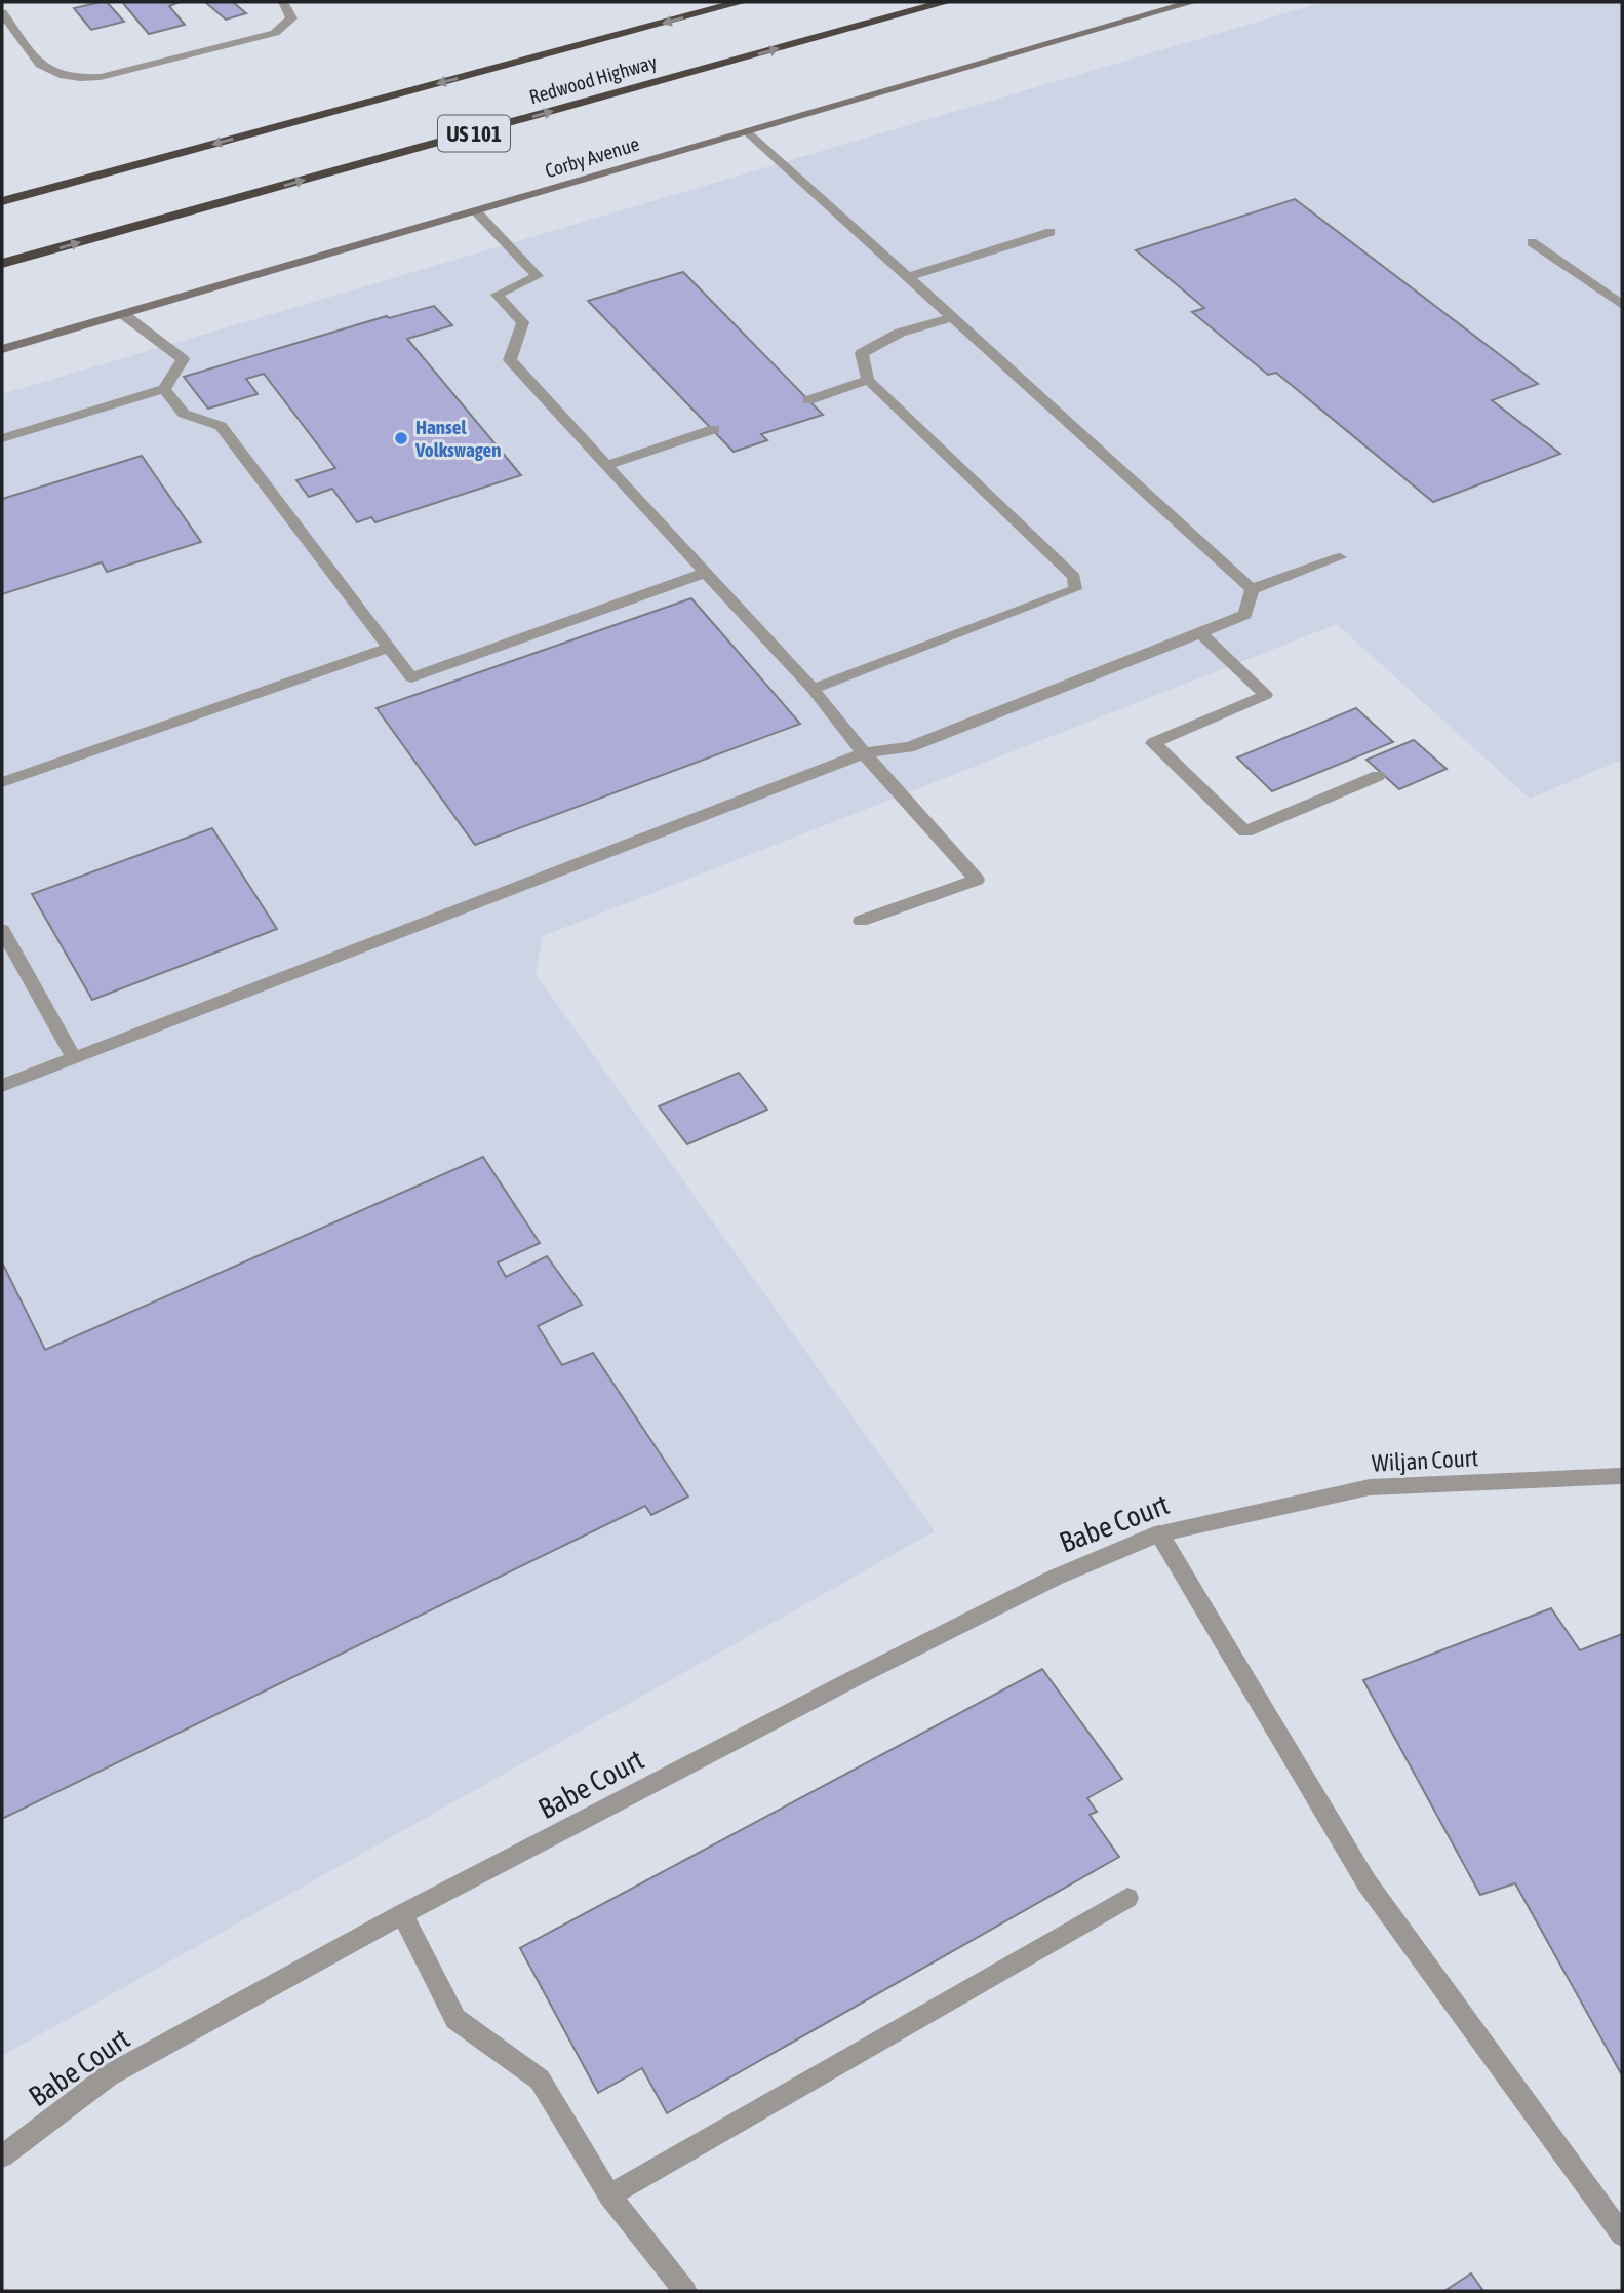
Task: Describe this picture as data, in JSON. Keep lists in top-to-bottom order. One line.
{"streets":{"highway":["Redwood Highway","US 101"],"street":["Corby Avenue","Wiljan Court","Babe Court"]},"crossings":[["Wiljan Court","Babe Court"]],"places":["Hansel Volkswagen"]}
